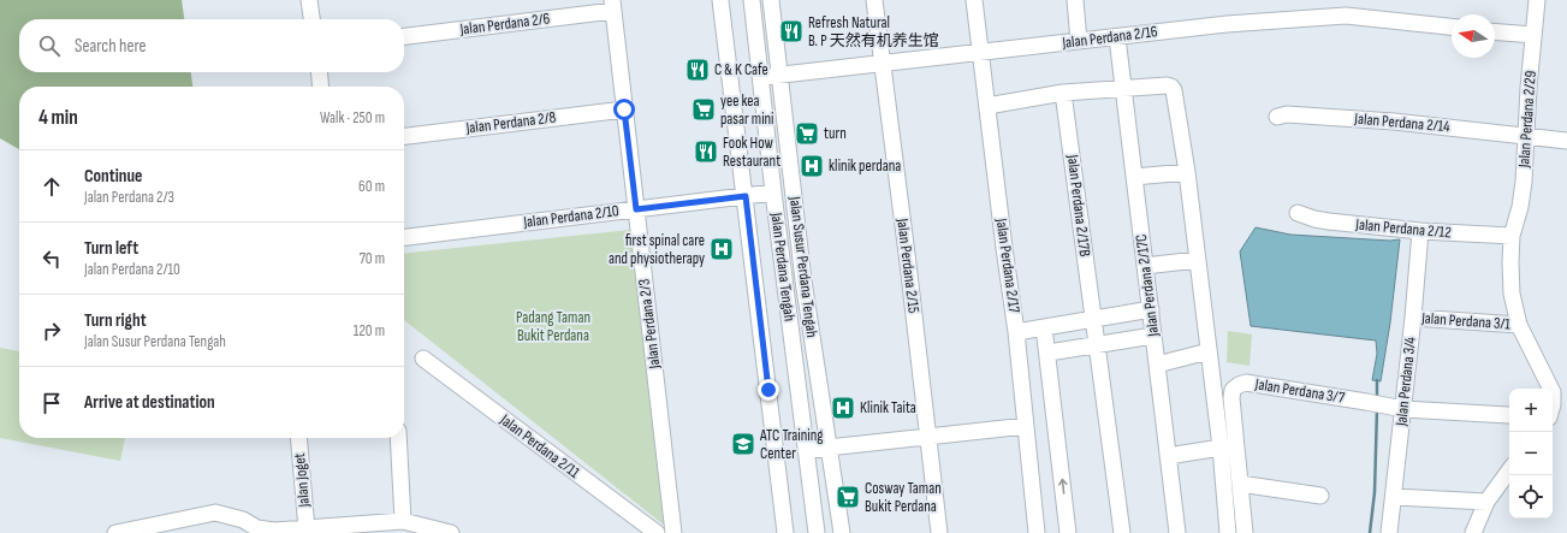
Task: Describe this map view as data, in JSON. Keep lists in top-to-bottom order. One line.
{"streets":{"street":["Jalan Perdana 2/6","Jalan Perdana 2/16","Jalan Perdana 2/29","Jalan Perdana 2/8","Jalan Perdana 2/14","Jalan Perdana 2/17B","Jalan Perdana 2/10","Jalan Perdana 2/12","Jalan Perdana 2/15","Jalan Perdana 2/17","Jalan Perdana Tengah","Jalan Susur Perdana Tengah","Jalan Perdana 2/17C","Jalan Perdana 3/1","Jalan Perdana 2/3","Jalan Perdana 3/4","Jalan Perdana 3/7","Jalan Perdana 2/11","Jalan Joget"]},"crossings":[["Jalan Perdana 2/6","Jalan Perdana 2/3"],["Jalan Perdana 2/16","Jalan Perdana 2/15"],["Jalan Perdana 2/16","Jalan Perdana 2/17"],["Jalan Perdana 2/16","Jalan Perdana Tengah"],["Jalan Perdana 2/16","Jalan Susur Perdana Tengah"],["Jalan Perdana 2/16","Jalan Perdana 2/17C"],["Jalan Perdana 2/29","Jalan Perdana 2/14"],["Jalan Perdana 2/29","Jalan Perdana 2/12"],["Jalan Perdana 2/8","Jalan Perdana 2/3"],["Jalan Perdana 2/10","Jalan Perdana Tengah"],["Jalan Perdana 2/10","Jalan Perdana 2/3"],["Jalan Perdana 2/12","Jalan Perdana 3/4"],["Jalan Perdana 3/1","Jalan Perdana 3/4"],["Jalan Perdana 3/4","Jalan Perdana 3/7"]],"parks":["Padang Taman Bukit Perdana"],"places":{"restaurant":["Refresh Natural B. P 天然有机养生馆","C & K Cafe","Fook How Restaurant"],"supermarket":["yee kea pasar mini","turn","Cosway Taman Bukit Perdana"],"hospital":["klinik perdana","first spinal care and physiotherapy","Klinik Taita"],"school or university":["ATC Training Center"]},"north":"left","page":{"search":"Search here","heading":["4 min","Walk · 250 m"],"list":[["Continue","Jalan Perdana 2/3","60 m"],["Turn left","Jalan Perdana 2/10","70 m"],["Turn right","Jalan Susur Perdana Tengah","120 m"],"Arrive at destination"],"map_buttons":["+","−"]}}
